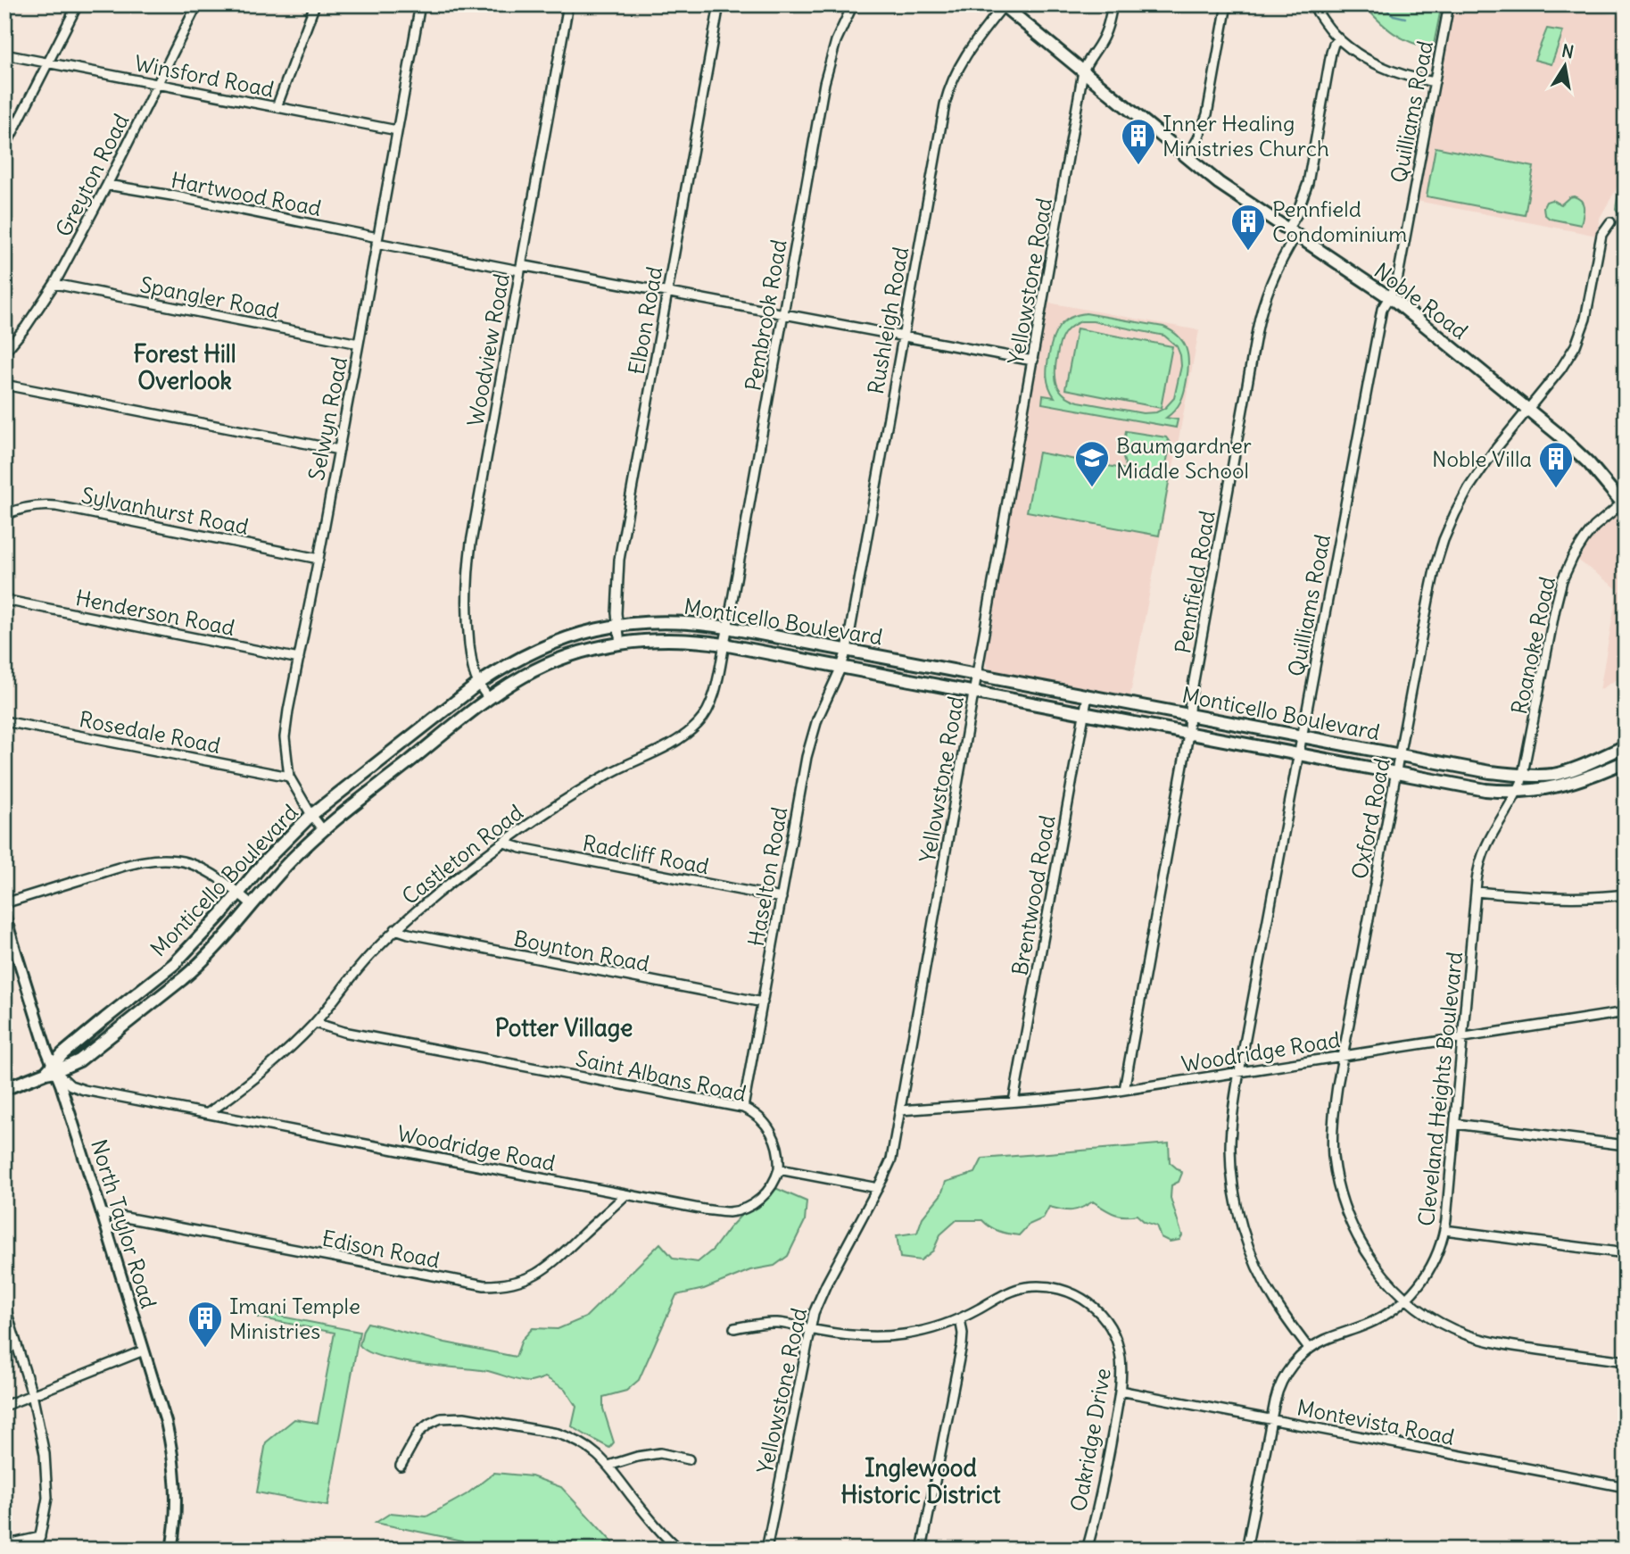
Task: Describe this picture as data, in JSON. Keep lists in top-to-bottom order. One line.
{"streets":{"main road":["Noble Road","Monticello Boulevard"],"street":["Winsford Road","Quilliams Road","Greyton Road","Hartwood Road","Yellowstone Road","Spangler Road","Pembrook Road","Elbon Road","Rushleigh Road","Woodview Road","Selwyn Road","Sylvanhurst Road","Pennfield Road","Henderson Road","Roanoke Road","Rosedale Road","Oxford Road","Castleton Road","Radcliff Road","Haselton Road","Brentwood Road","Boynton Road","Woodridge Road","Saint Albans Road","Cleveland Heights Boulevard","North Taylor Road","Edison Road","Montevista Road","Oakridge Drive"]},"crossings":[["Winsford Road","Greyton Road"],["Winsford Road","Selwyn Road"],["Quilliams Road","Noble Road"],["Quilliams Road","Monticello Boulevard"],["Quilliams Road","Woodridge Road"],["Quilliams Road","Cleveland Heights Boulevard"],["Greyton Road","Hartwood Road"],["Greyton Road","Spangler Road"],["Hartwood Road","Yellowstone Road"],["Hartwood Road","Pembrook Road"],["Hartwood Road","Elbon Road"],["Hartwood Road","Rushleigh Road"],["Hartwood Road","Woodview Road"],["Hartwood Road","Selwyn Road"],["Yellowstone Road","Noble Road"],["Yellowstone Road","Monticello Boulevard"],["Yellowstone Road","Woodridge Road"],["Yellowstone Road","Oakridge Drive"],["Spangler Road","Selwyn Road"],["Noble Road","Rushleigh Road"],["Noble Road","Pennfield Road"],["Noble Road","Roanoke Road"],["Noble Road","Oxford Road"],["Pembrook Road","Monticello Boulevard"],["Pembrook Road","Castleton Road"],["Elbon Road","Monticello Boulevard"],["Rushleigh Road","Monticello Boulevard"],["Rushleigh Road","Haselton Road"],["Woodview Road","Monticello Boulevard"],["Selwyn Road","Sylvanhurst Road"],["Selwyn Road","Henderson Road"],["Selwyn Road","Monticello Boulevard"],["Selwyn Road","Rosedale Road"],["Pennfield Road","Monticello Boulevard"],["Pennfield Road","Woodridge Road"],["Monticello Boulevard","Roanoke Road"],["Monticello Boulevard","Oxford Road"],["Monticello Boulevard","Castleton Road"],["Monticello Boulevard","Haselton Road"],["Monticello Boulevard","Brentwood Road"],["Monticello Boulevard","Woodridge Road"],["Monticello Boulevard","Cleveland Heights Boulevard"],["Monticello Boulevard","North Taylor Road"],["Roanoke Road","Cleveland Heights Boulevard"],["Oxford Road","Woodridge Road"],["Oxford Road","Cleveland Heights Boulevard"],["Castleton Road","Radcliff Road"],["Castleton Road","Boynton Road"],["Castleton Road","Woodridge Road"],["Castleton Road","Saint Albans Road"],["Radcliff Road","Haselton Road"],["Haselton Road","Boynton Road"],["Haselton Road","Saint Albans Road"],["Brentwood Road","Woodridge Road"],["Woodridge Road","Saint Albans Road"],["Woodridge Road","Cleveland Heights Boulevard"],["Woodridge Road","North Taylor Road"],["Woodridge Road","Edison Road"],["Cleveland Heights Boulevard","Montevista Road"],["North Taylor Road","Edison Road"],["Montevista Road","Oakridge Drive"]],"districts":["Forest Hill Overlook","Potter Village","Inglewood Historic District"],"places":{"building":["Inner Healing Ministries Church","Pennfield Condominium","Noble Villa","Imani Temple Ministries"],"school or university":["Baumgardner Middle School"]},"north":"top"}
